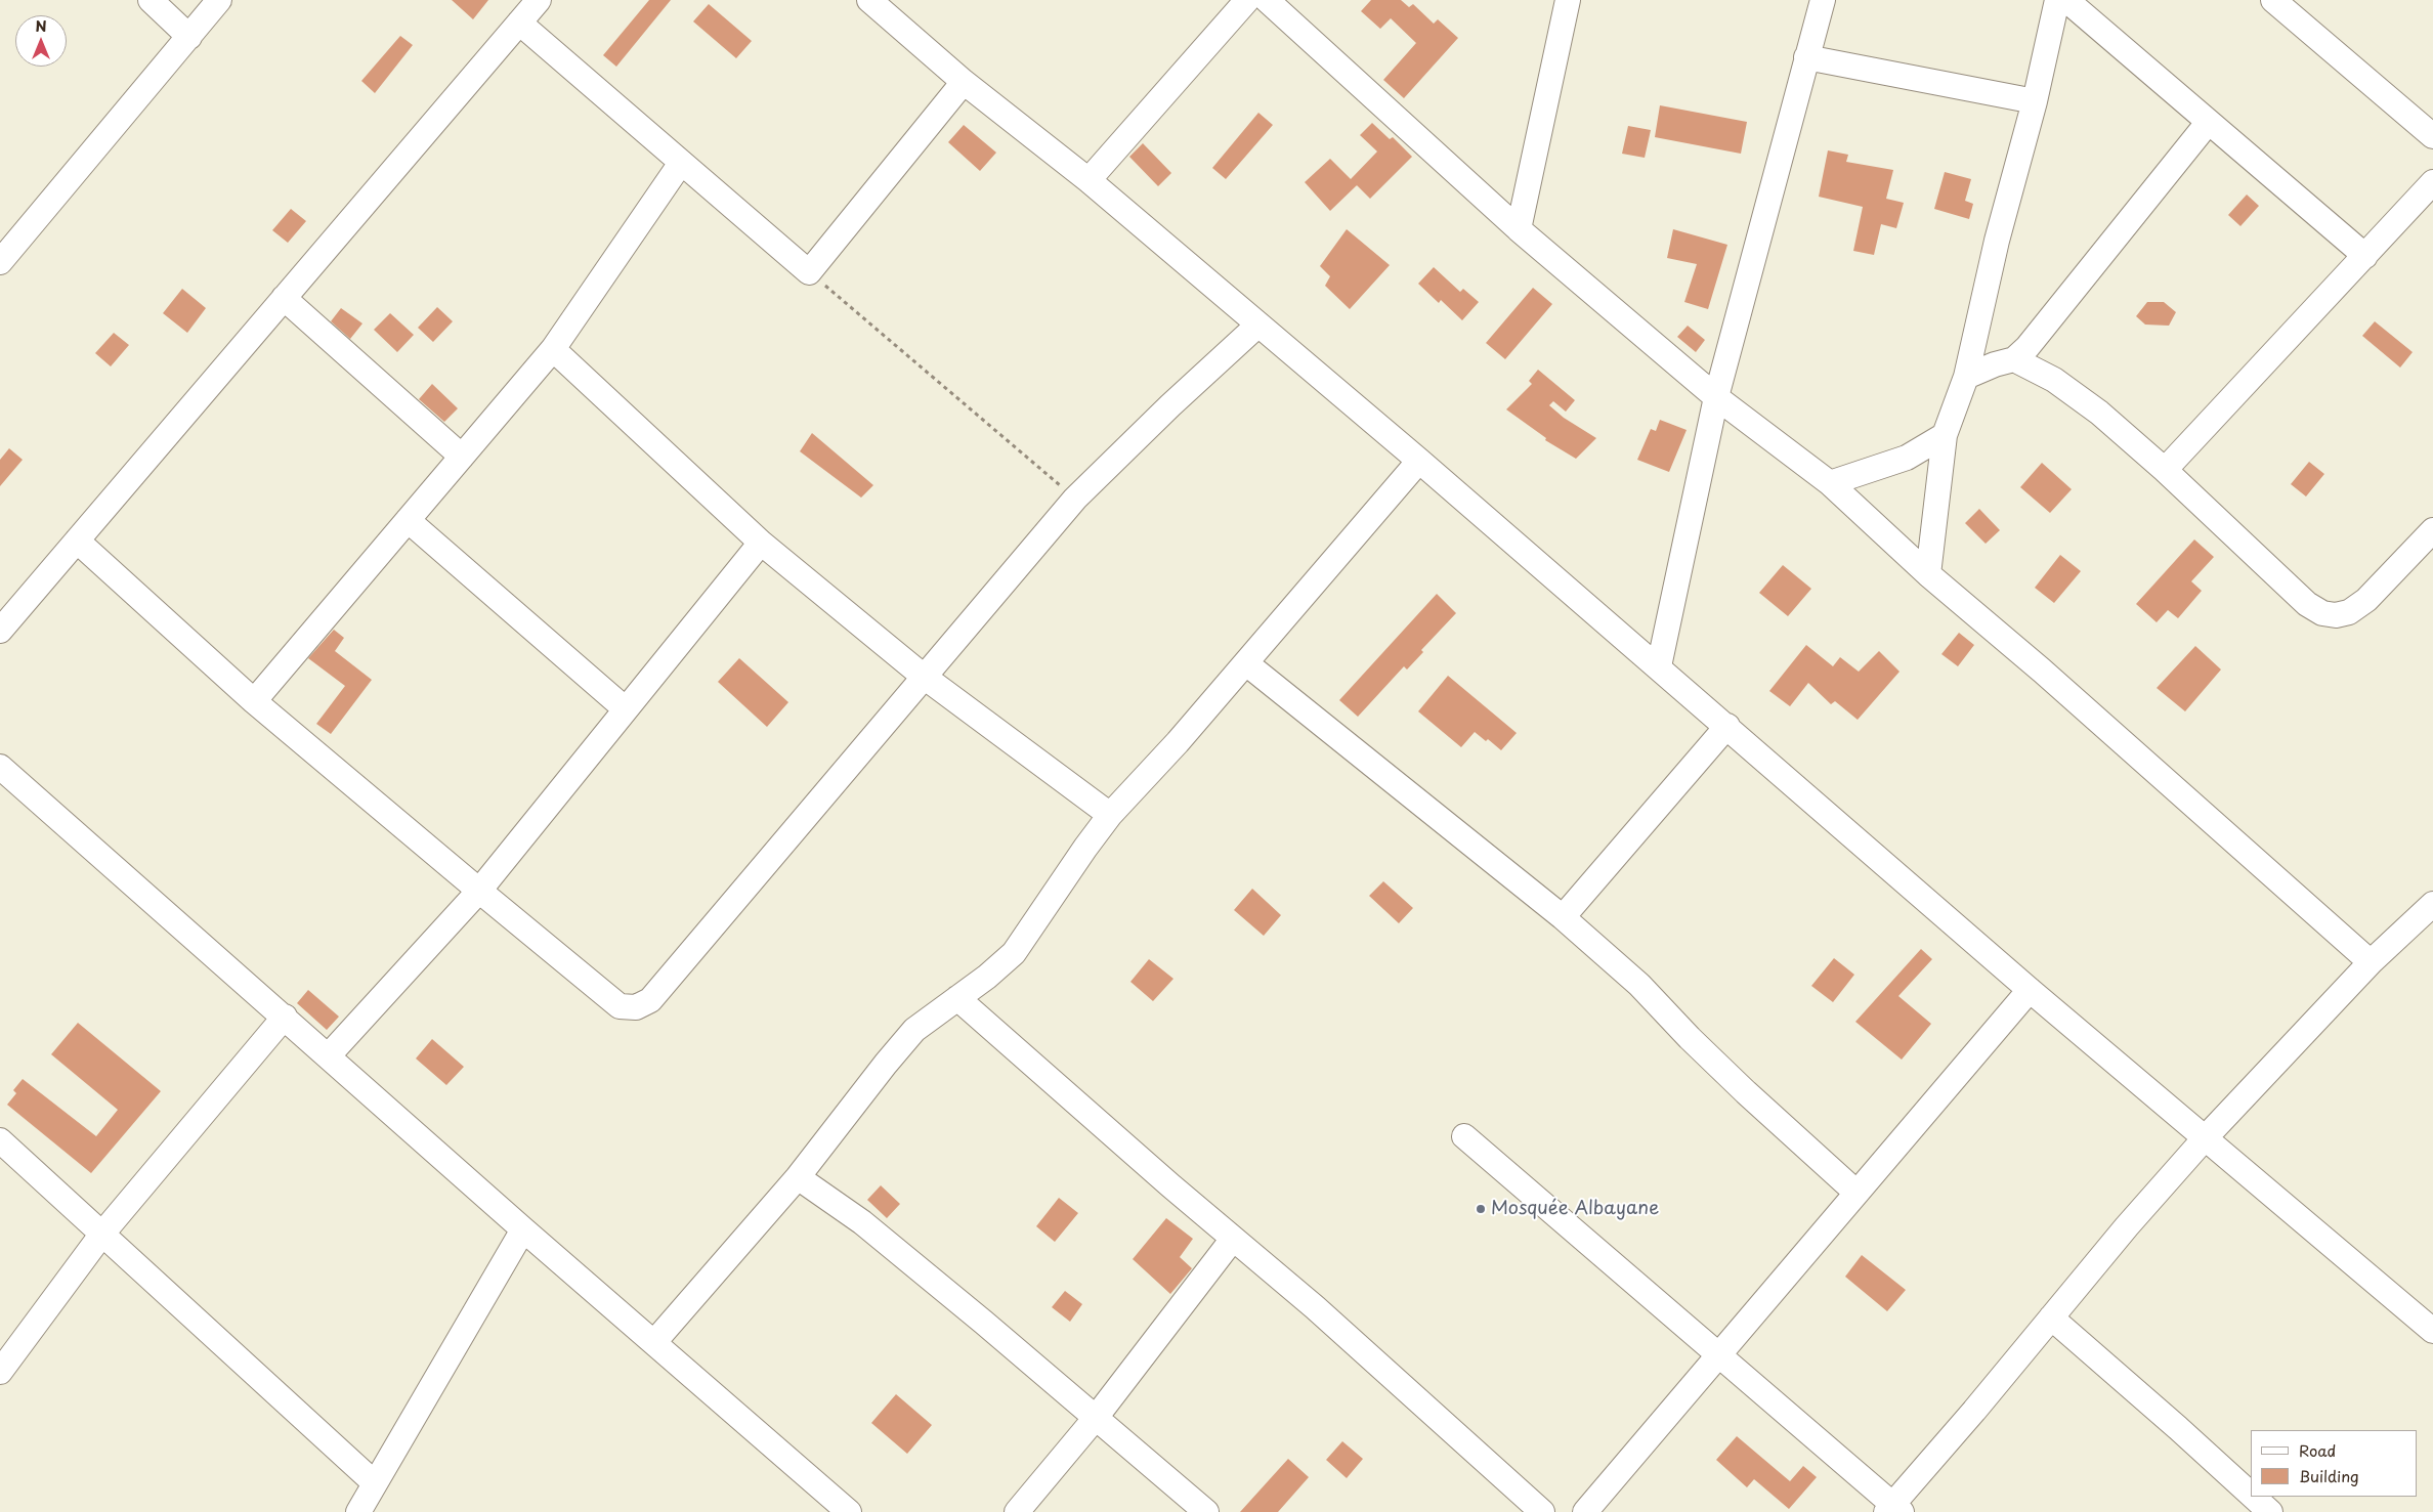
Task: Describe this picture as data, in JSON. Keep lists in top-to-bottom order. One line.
{"places":["Mosquée Albayane"],"legend":["Road","Building"],"north":"top"}
